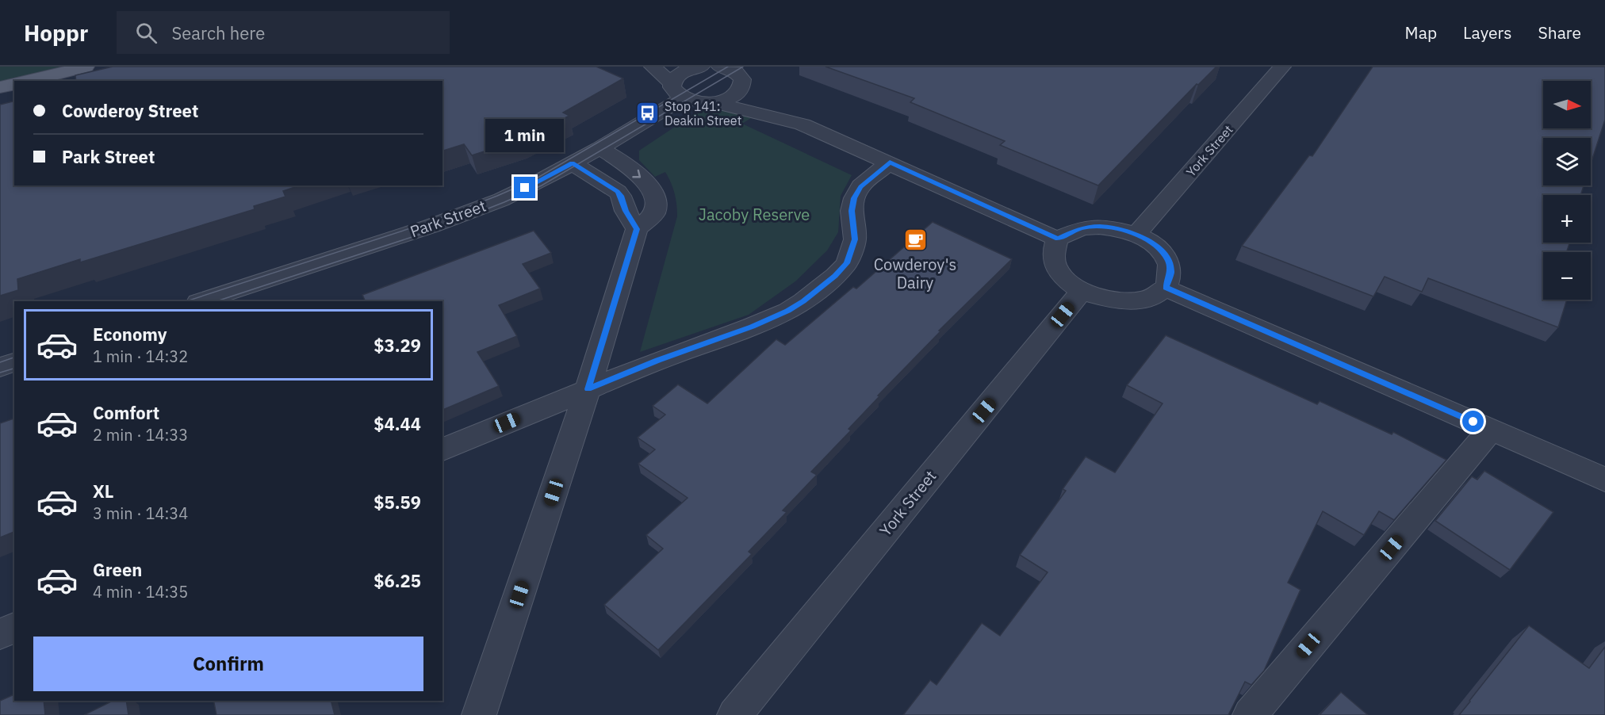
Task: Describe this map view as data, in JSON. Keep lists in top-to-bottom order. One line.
{"streets":{"street":["York Street","Park Street"]},"parks":["Jacoby Reserve"],"places":{"bus stop":["Stop 141: Deakin Street"],"cafe":["Cowderoy's Dairy"]},"north":"right","page":{"header":"Hoppr","search":"Search here","nav":["Map","Layers","Share"],"map_buttons":["+","−"],"banner":["Cowderoy Street","Park Street"],"bubble":"1 min","list":[{"name":"Economy","note":"1 min · 14:32","value":"$3.29"},{"name":"Comfort","note":"2 min · 14:33","value":"$4.44"},{"name":"XL","note":"3 min · 14:34","value":"$5.59"},{"name":"Green","note":"4 min · 14:35","value":"$6.25"}],"buttons":"Confirm"}}
